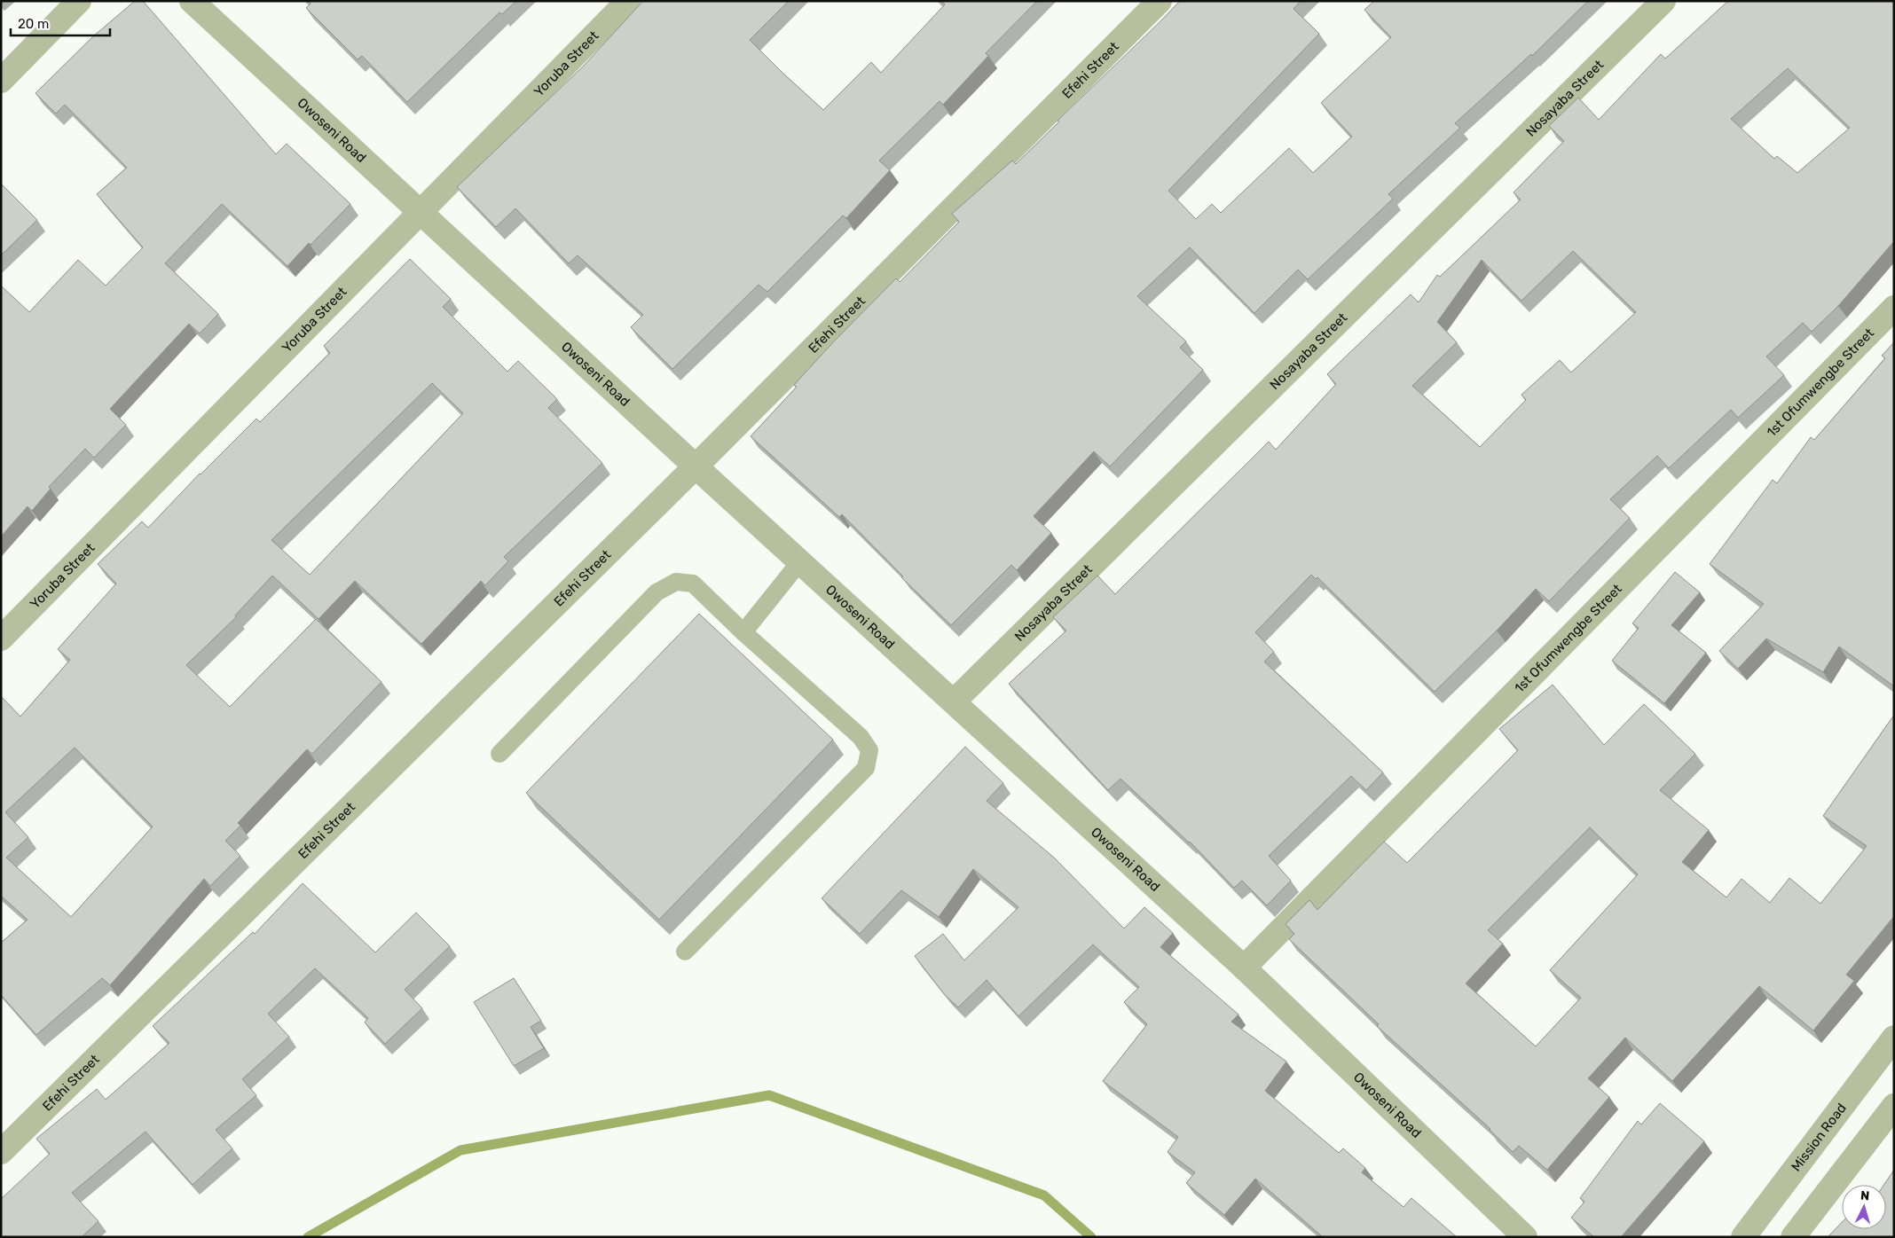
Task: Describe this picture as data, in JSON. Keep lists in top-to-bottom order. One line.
{"streets":{"street":["Yoruba Street","Efehi Street","Nosayaba Street","Owoseni Road","1st Ofumwengbe Street","Mission Road"]},"crossings":[["Yoruba Street","Owoseni Road"],["Efehi Street","Owoseni Road"],["Nosayaba Street","Owoseni Road"],["Owoseni Road","1st Ofumwengbe Street"]],"scale_bar":"20 m","north":"top"}
